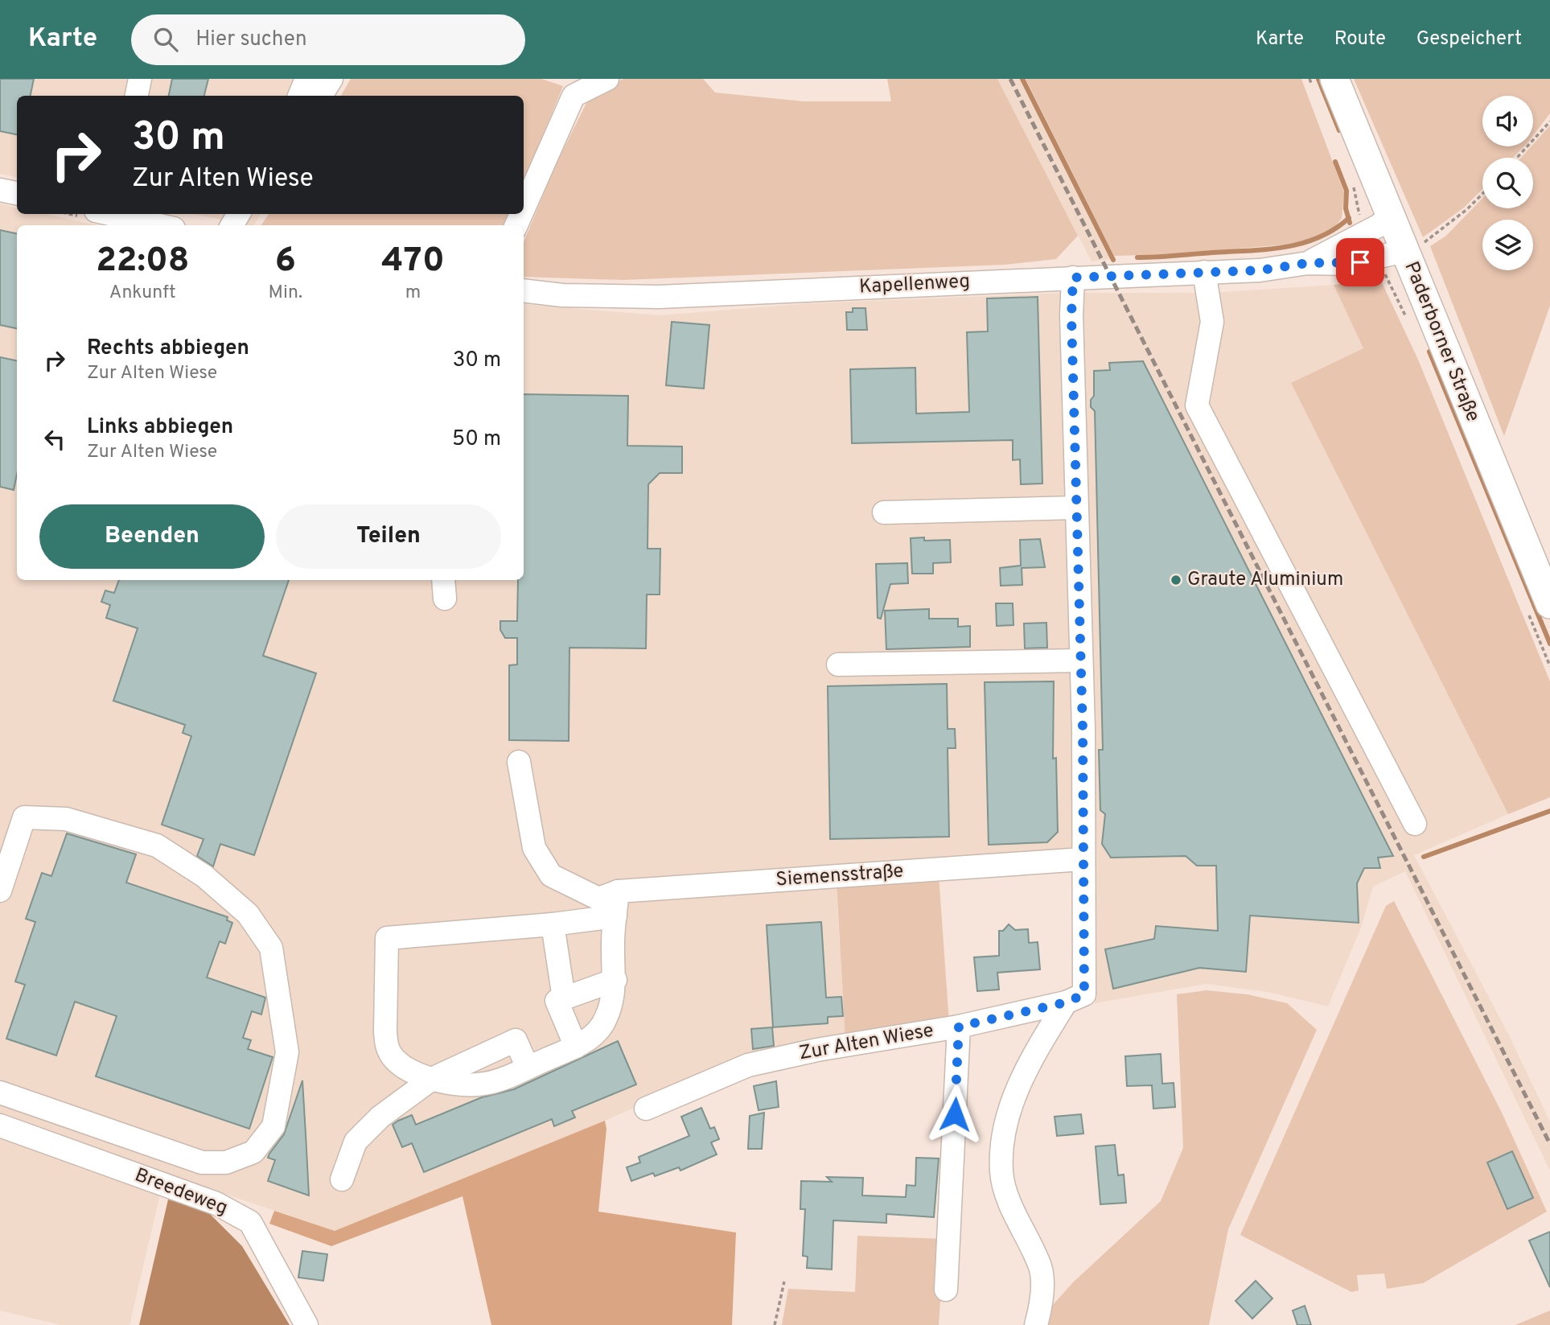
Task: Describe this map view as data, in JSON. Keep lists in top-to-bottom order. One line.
{"streets":{"main road":["Paderborner Straße"],"street":["Kapellenweg","Siemensstraße","Zur Alten Wiese","Breedeweg"]},"crossings":[["Kapellenweg","Paderborner Straße"],["Kapellenweg","Zur Alten Wiese"],["Siemensstraße","Zur Alten Wiese"]],"places":["Graute Aluminium"],"page":{"header":"Karte","search":"Hier suchen","nav":["Karte","Route","Gespeichert"],"turn":["30 m","Zur Alten Wiese"],"eta":["22:08","Ankunft","6","Min.","470","m"],"list":[{"name":"Rechts abbiegen","note":"Zur Alten Wiese","value":"30 m"},{"name":"Links abbiegen","note":"Zur Alten Wiese","value":"50 m"}],"buttons":["Beenden","Teilen"]}}
